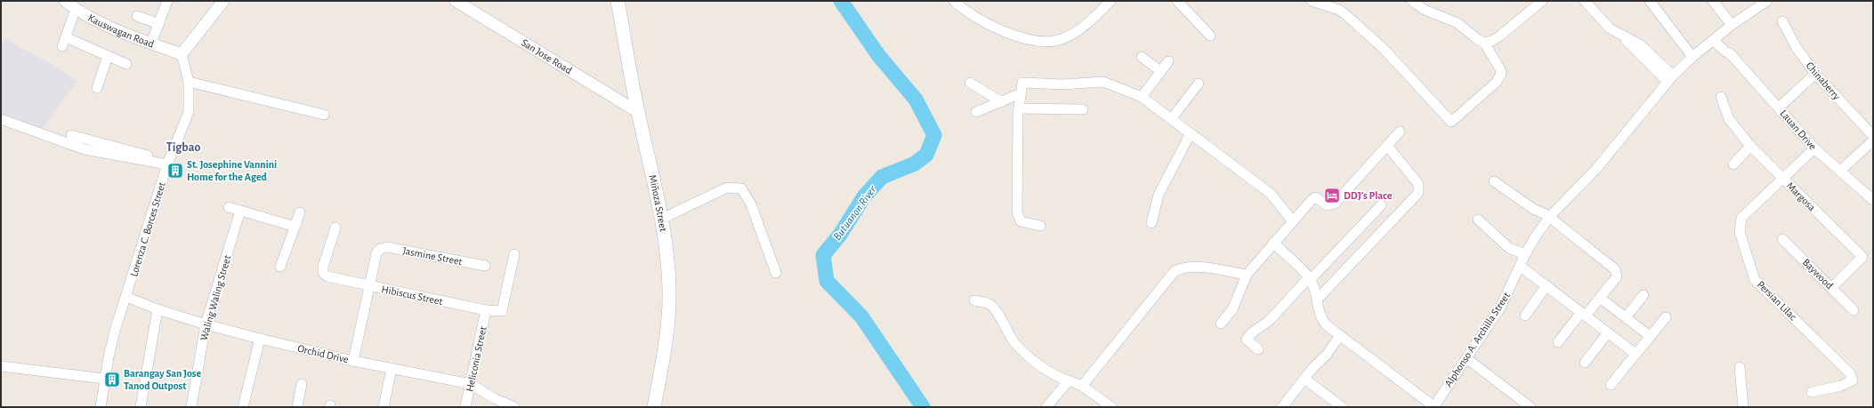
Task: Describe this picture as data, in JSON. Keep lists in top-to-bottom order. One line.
{"streets":{"main road":["Miñoza Street"],"street":["Kauswagan Road","San Jose Road","Chinaberry","Lauan Drive","Margosa","Lorenza C. Borces Street","Jasmine Street","Baywood","Hibiscus Street","Waling Waling Street","Persian Lilac","Alphonso A. Archilla Street","Orchid Drive","Heliconia Street"]},"crossings":[["Kauswagan Road","Lorenza C. Borces Street"],["San Jose Road","Miñoza Street"],["Lauan Drive","Persian Lilac"],["Margosa","Baywood"],["Margosa","Persian Lilac"],["Jasmine Street","Hibiscus Street"],["Hibiscus Street","Heliconia Street"],["Waling Waling Street","Orchid Drive"],["Orchid Drive","Heliconia Street"]],"districts":["Tigbao"],"water":["Butuanon River"],"places":{"building":["St. Josephine Vannini Home for the Aged","Barangay San Jose Tanod Outpost"],"hotel":["DDJ’s Place"]}}
